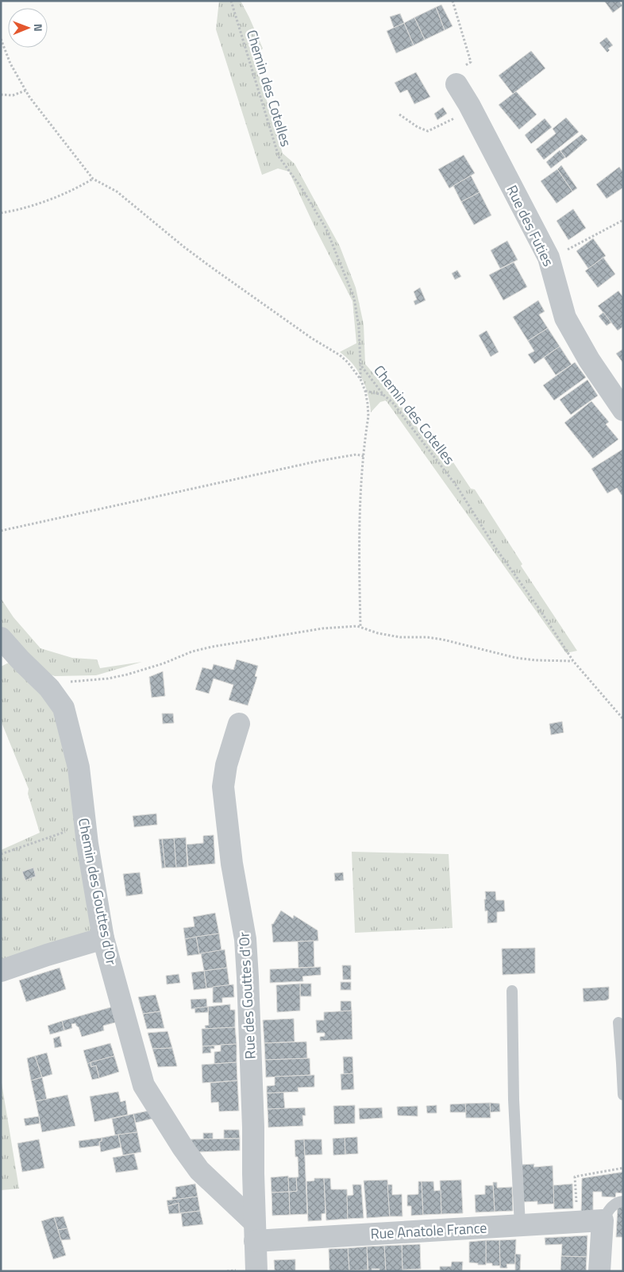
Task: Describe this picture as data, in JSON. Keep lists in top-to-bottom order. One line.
{"streets":{"street":["Rue des Futies","Chemin des Gouttes d'Or","Rue des Gouttes d'Or","Rue Anatole France"],"path":["Chemin des Cotelles"]},"crossings":[["Chemin des Gouttes d'Or","Rue des Gouttes d'Or"],["Chemin des Gouttes d'Or","Rue Anatole France"],["Rue des Gouttes d'Or","Rue Anatole France"]],"north":"right"}
